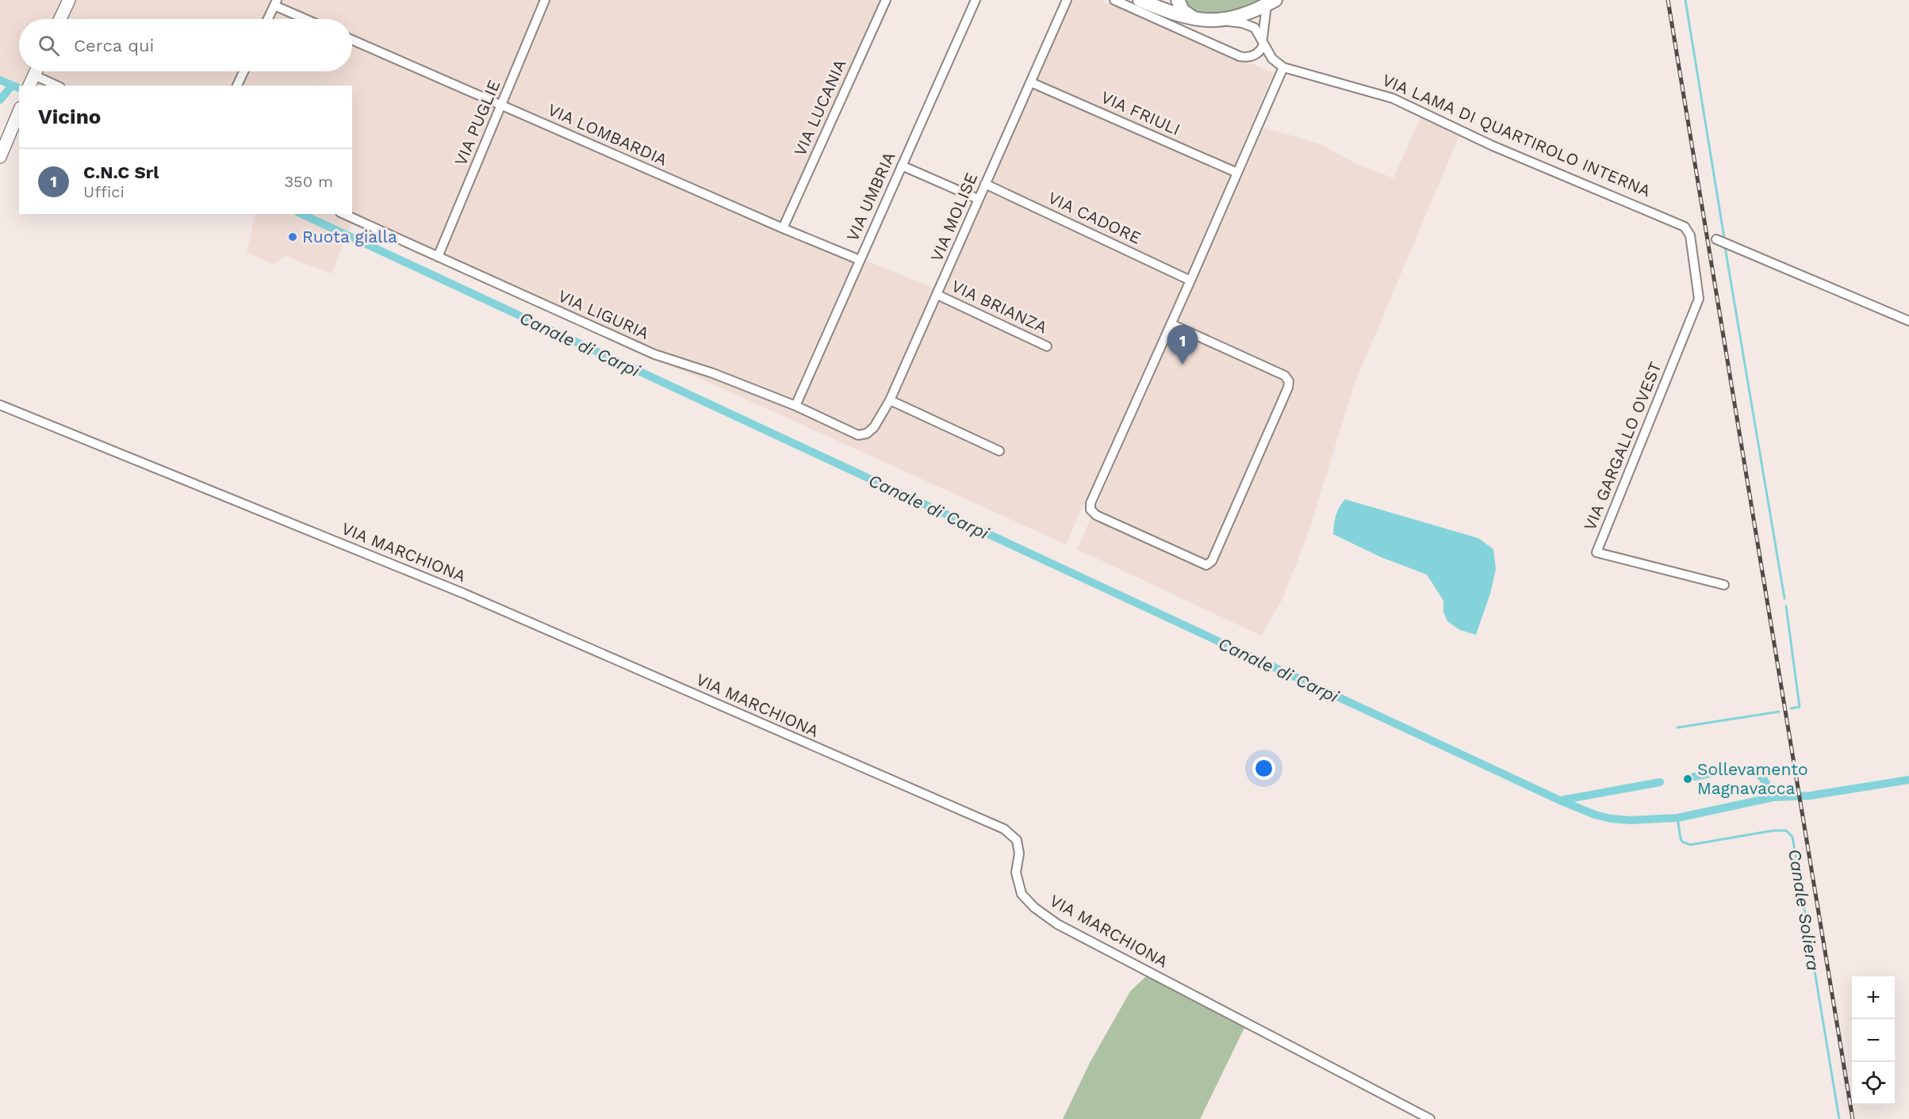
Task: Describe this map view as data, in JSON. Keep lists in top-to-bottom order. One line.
{"streets":{"street":["VIA LUCANIA","VIA FRIULI","VIA PUGLIE","VIA LOMBARDIA","VIA LAMA DI QUARTIROLO INTERNA","VIA UMBRIA","VIA MOLISE","VIA CADORE","VIA BRIANZA","VIA LIGURIA","VIA GARGALLO OVEST","VIA MARCHIONA"]},"crossings":[["VIA LUCANIA","VIA LOMBARDIA"],["VIA FRIULI","VIA MOLISE"],["VIA PUGLIE","VIA LOMBARDIA"],["VIA PUGLIE","VIA LIGURIA"],["VIA LOMBARDIA","VIA UMBRIA"],["VIA LAMA DI QUARTIROLO INTERNA","VIA GARGALLO OVEST"],["VIA UMBRIA","VIA LIGURIA"],["VIA MOLISE","VIA CADORE"],["VIA MOLISE","VIA BRIANZA"],["VIA MOLISE","VIA LIGURIA"]],"water":["Canale di Carpi","Canale Soliera"],"places":["Ruota gialla","Sollevamento Magnavacca"],"page":{"search":"Cerca qui","heading":"Vicino","list":[{"mark":"1","name":"C.N.C Srl","note":"Uffici","value":"350 m"}],"pins":"1","map_buttons":["+","−"]}}
